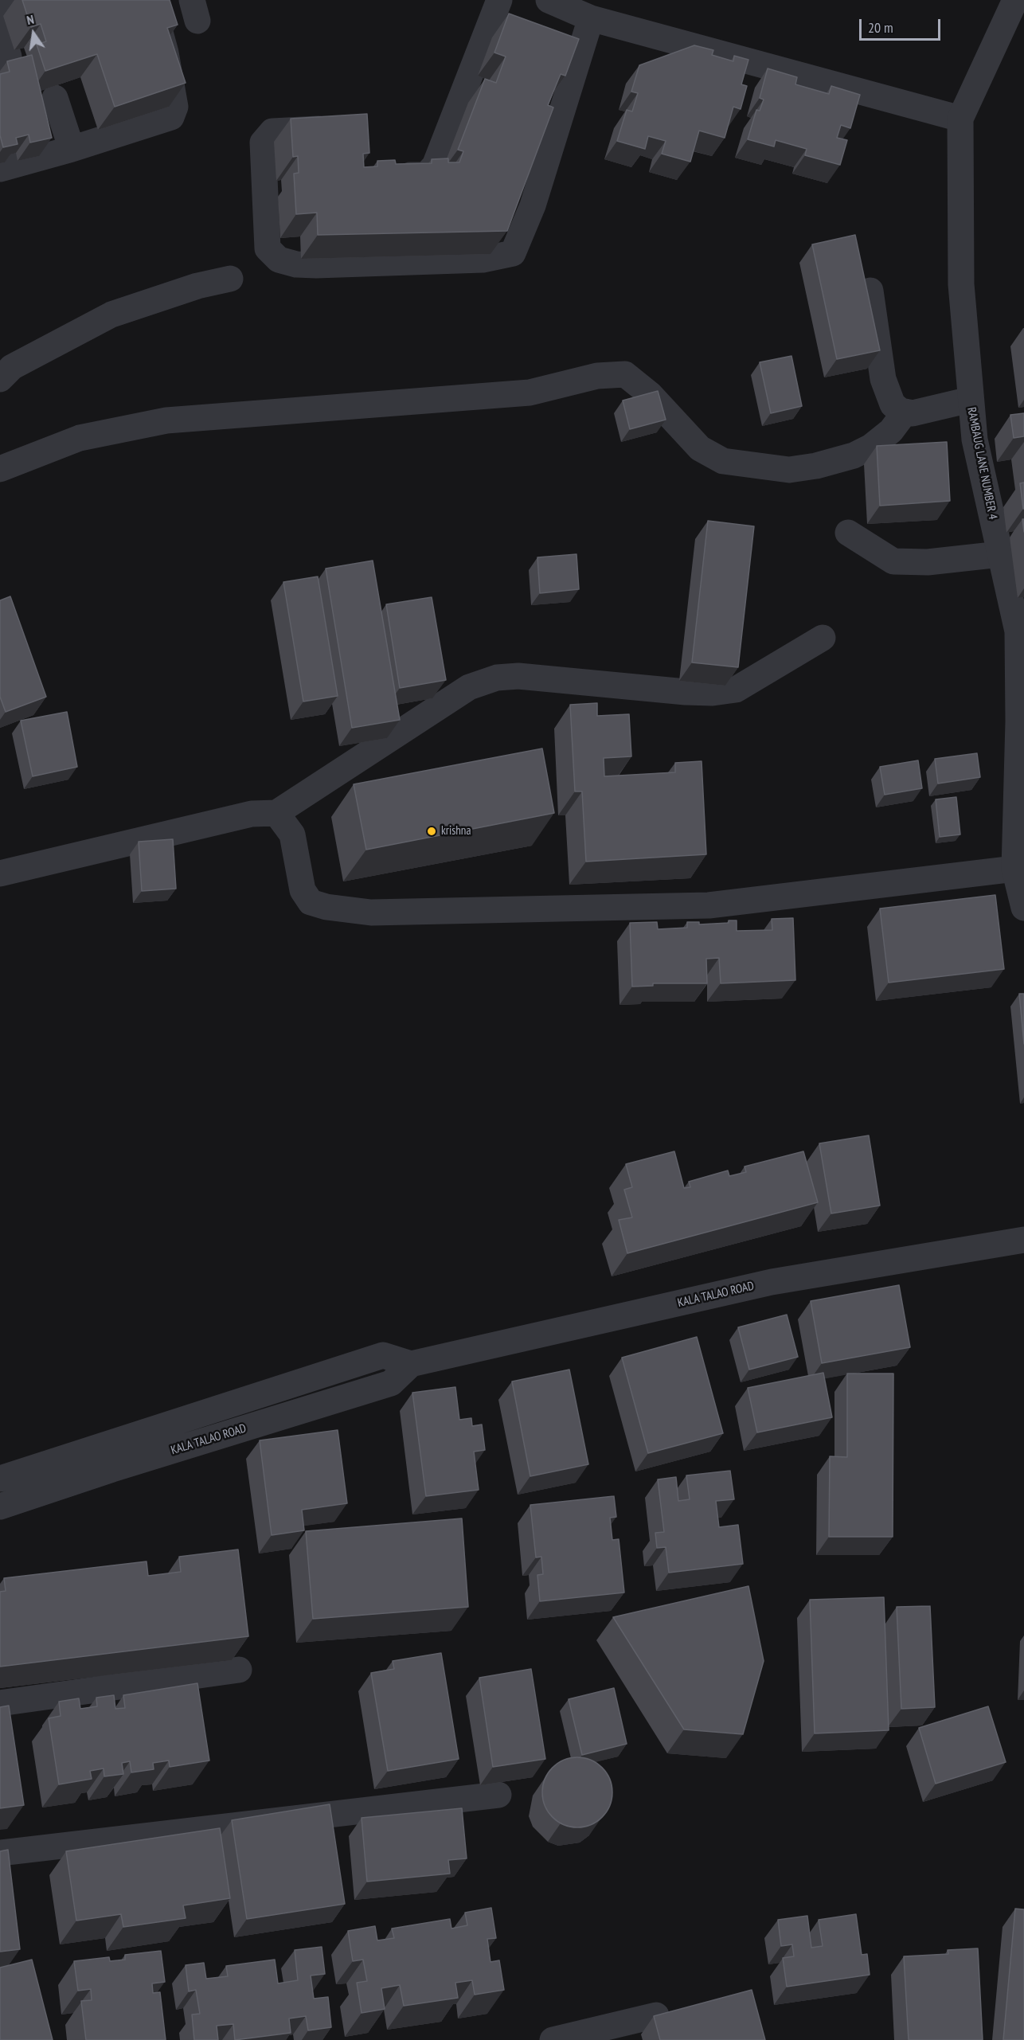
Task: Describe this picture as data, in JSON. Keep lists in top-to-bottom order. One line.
{"streets":{"street":["RAMBAUG LANE NUMBER 4","KALA TALAO ROAD"]},"places":["krishna"],"scale_bar":"20 m","north":"top"}
